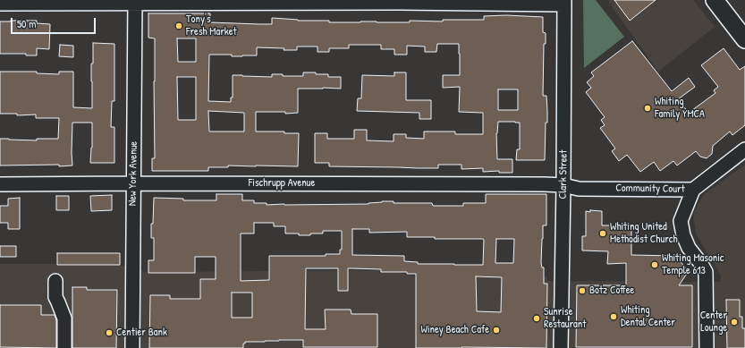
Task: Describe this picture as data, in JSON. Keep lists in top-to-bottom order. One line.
{"streets":{"street":["New York Avenue","Clark Street","Fischrupp Avenue","Community Court"]},"crossings":[["New York Avenue","Fischrupp Avenue"],["Clark Street","Fischrupp Avenue"],["Clark Street","Community Court"],["Fischrupp Avenue","Community Court"]],"places":["Tony's Fresh Market","Whiting Family YMCA","Whiting United Methodist Church","Whiting Masonic Temple 613","Botz Coffee","Whiting Dental Center","Sunrise Restaurant","Center Lounge","Winey Beach Cafe","Centier Bank"],"scale_bar":"50 m"}
